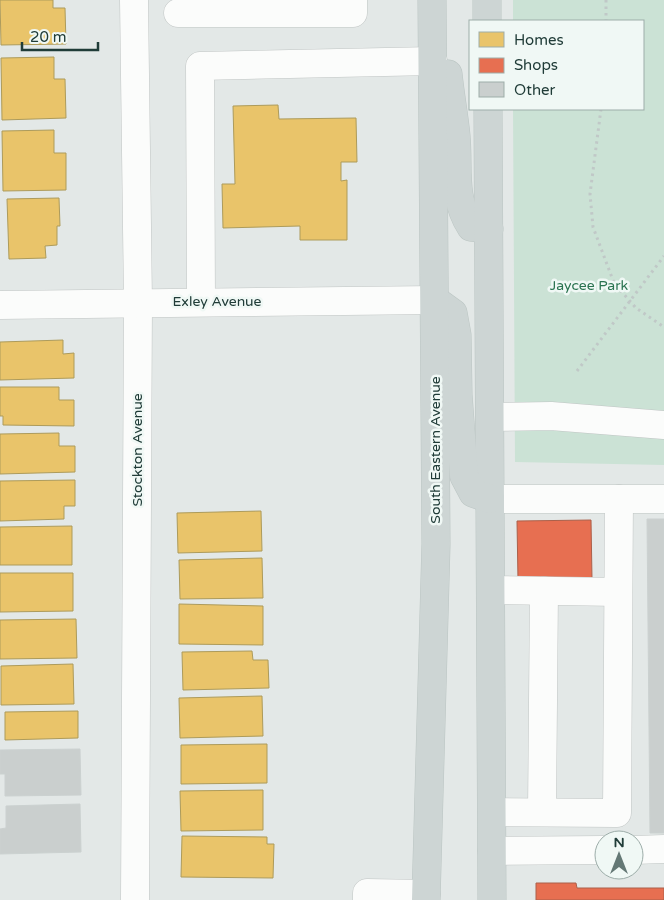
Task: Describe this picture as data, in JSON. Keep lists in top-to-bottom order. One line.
{"streets":{"main road":["South Eastern Avenue"],"street":["Exley Avenue","Stockton Avenue"]},"crossings":[["Exley Avenue","Stockton Avenue"],["Exley Avenue","South Eastern Avenue"]],"parks":["Jaycee Park"],"legend":["Homes","Shops","Other"],"scale_bar":"20 m","north":"top"}
